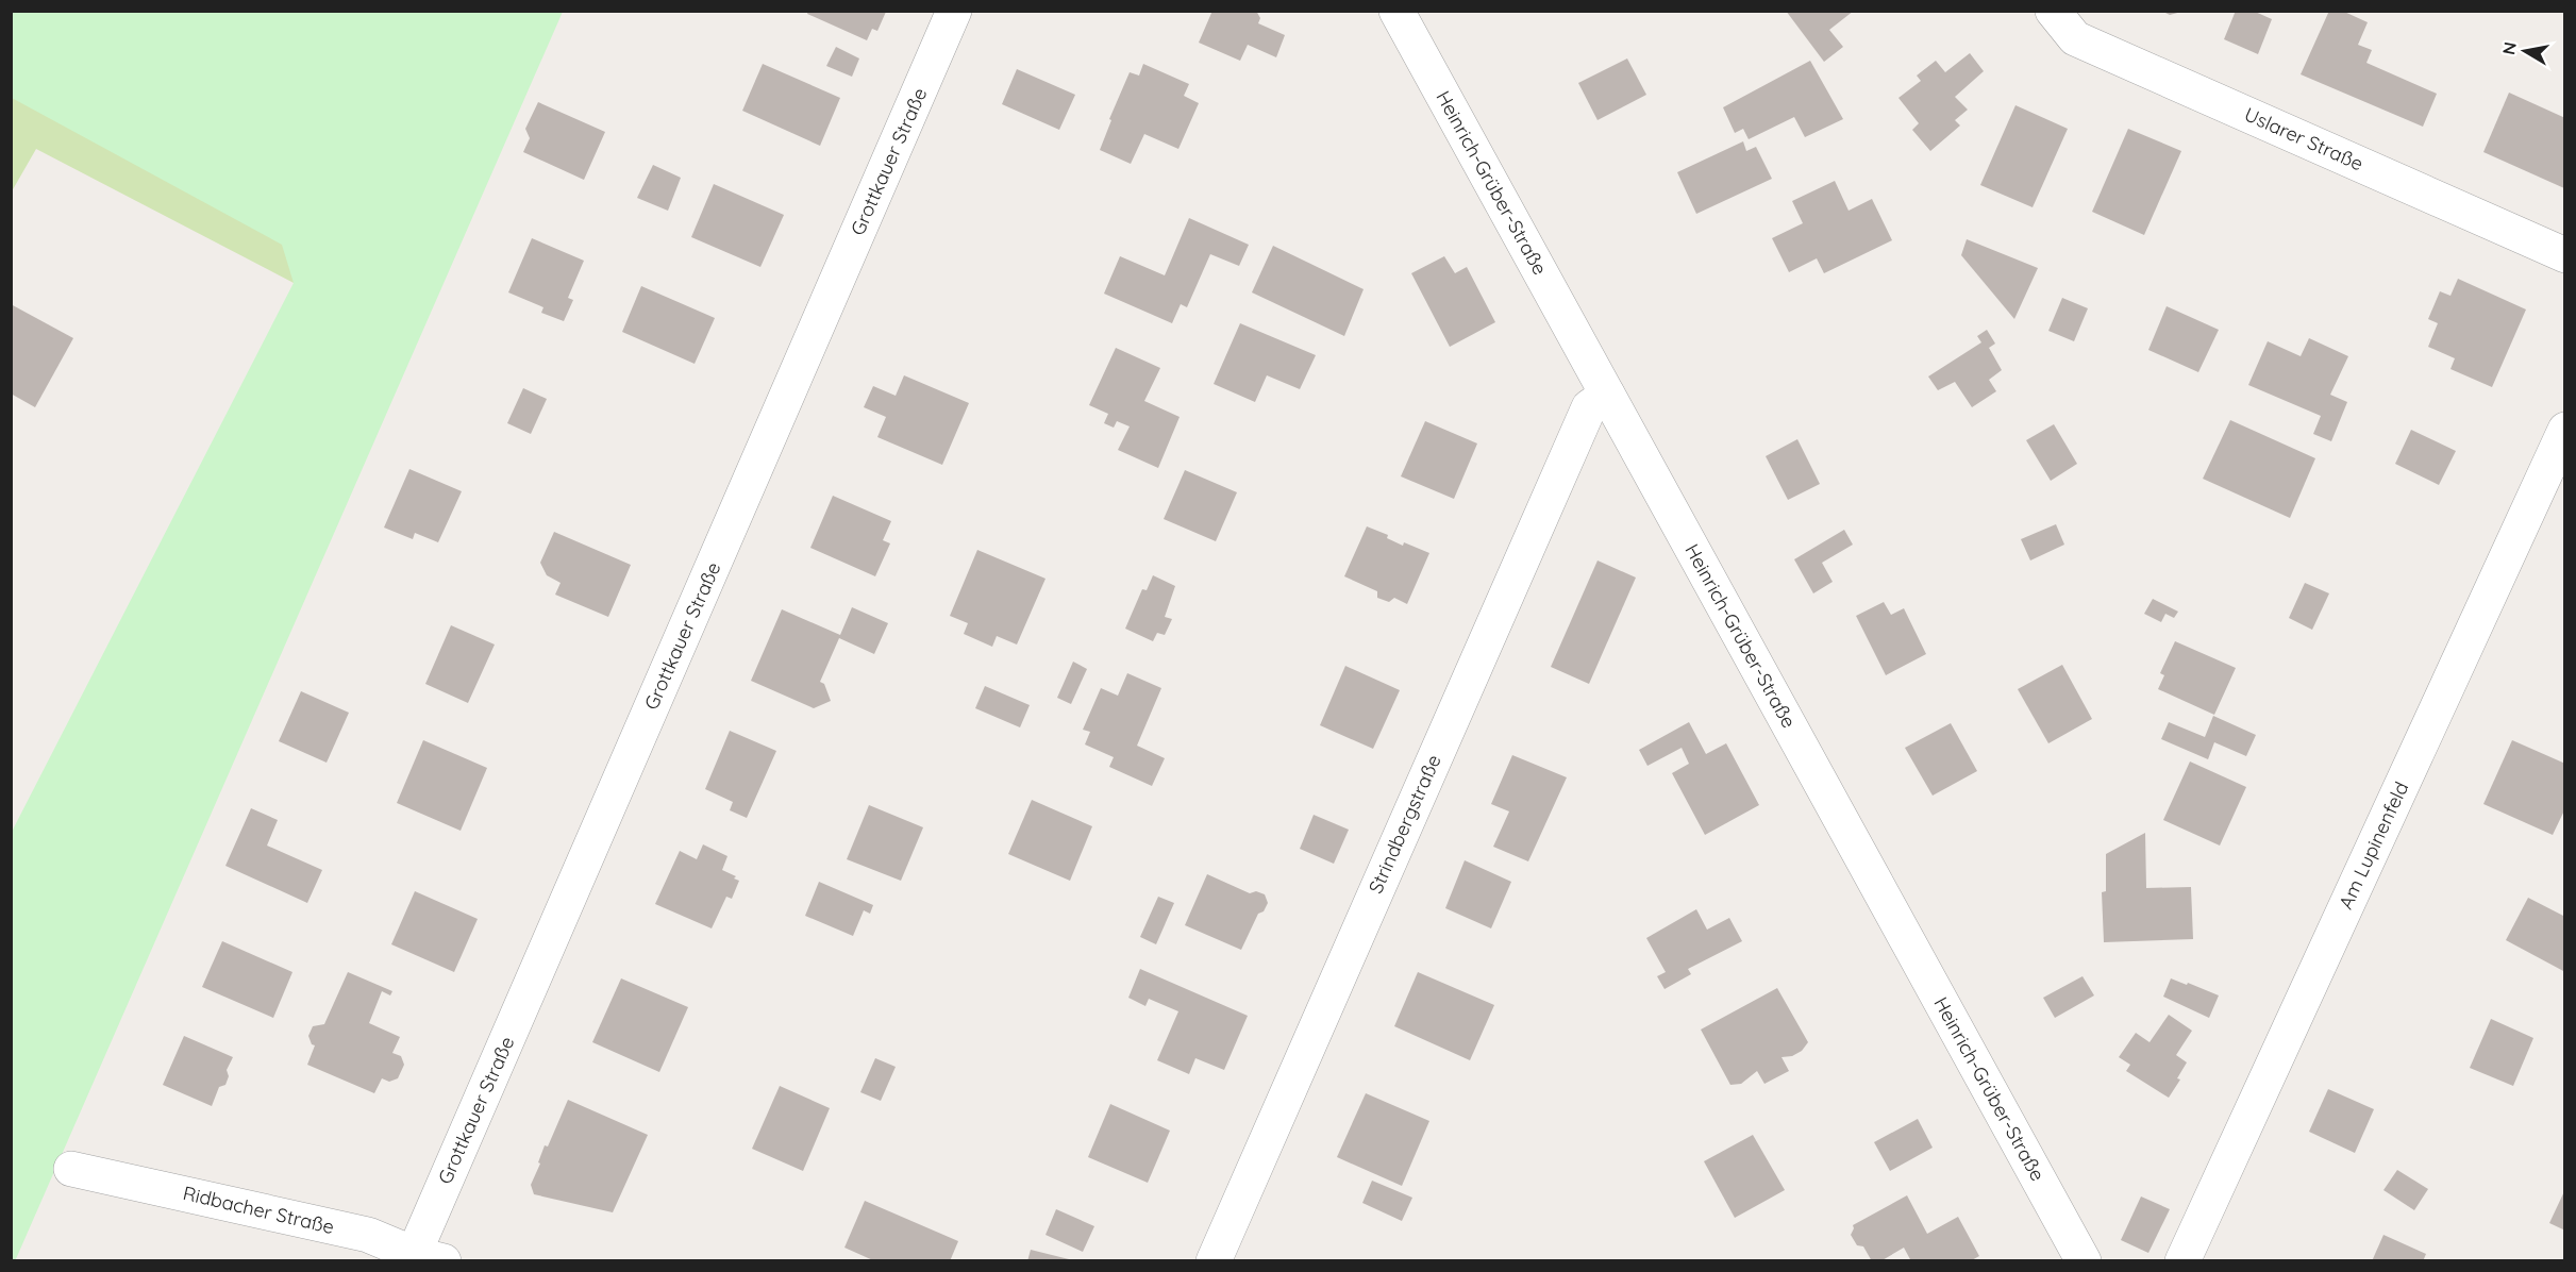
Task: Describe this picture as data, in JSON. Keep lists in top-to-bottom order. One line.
{"streets":{"street":["Uslarer Straße","Grottkauer Straße","Heinrich-Grüber-Straße","Strindbergstraße","Am Lupinenfeld","Ridbacher Straße"]},"crossings":[["Grottkauer Straße","Ridbacher Straße"],["Heinrich-Grüber-Straße","Strindbergstraße"]],"north":"left"}
